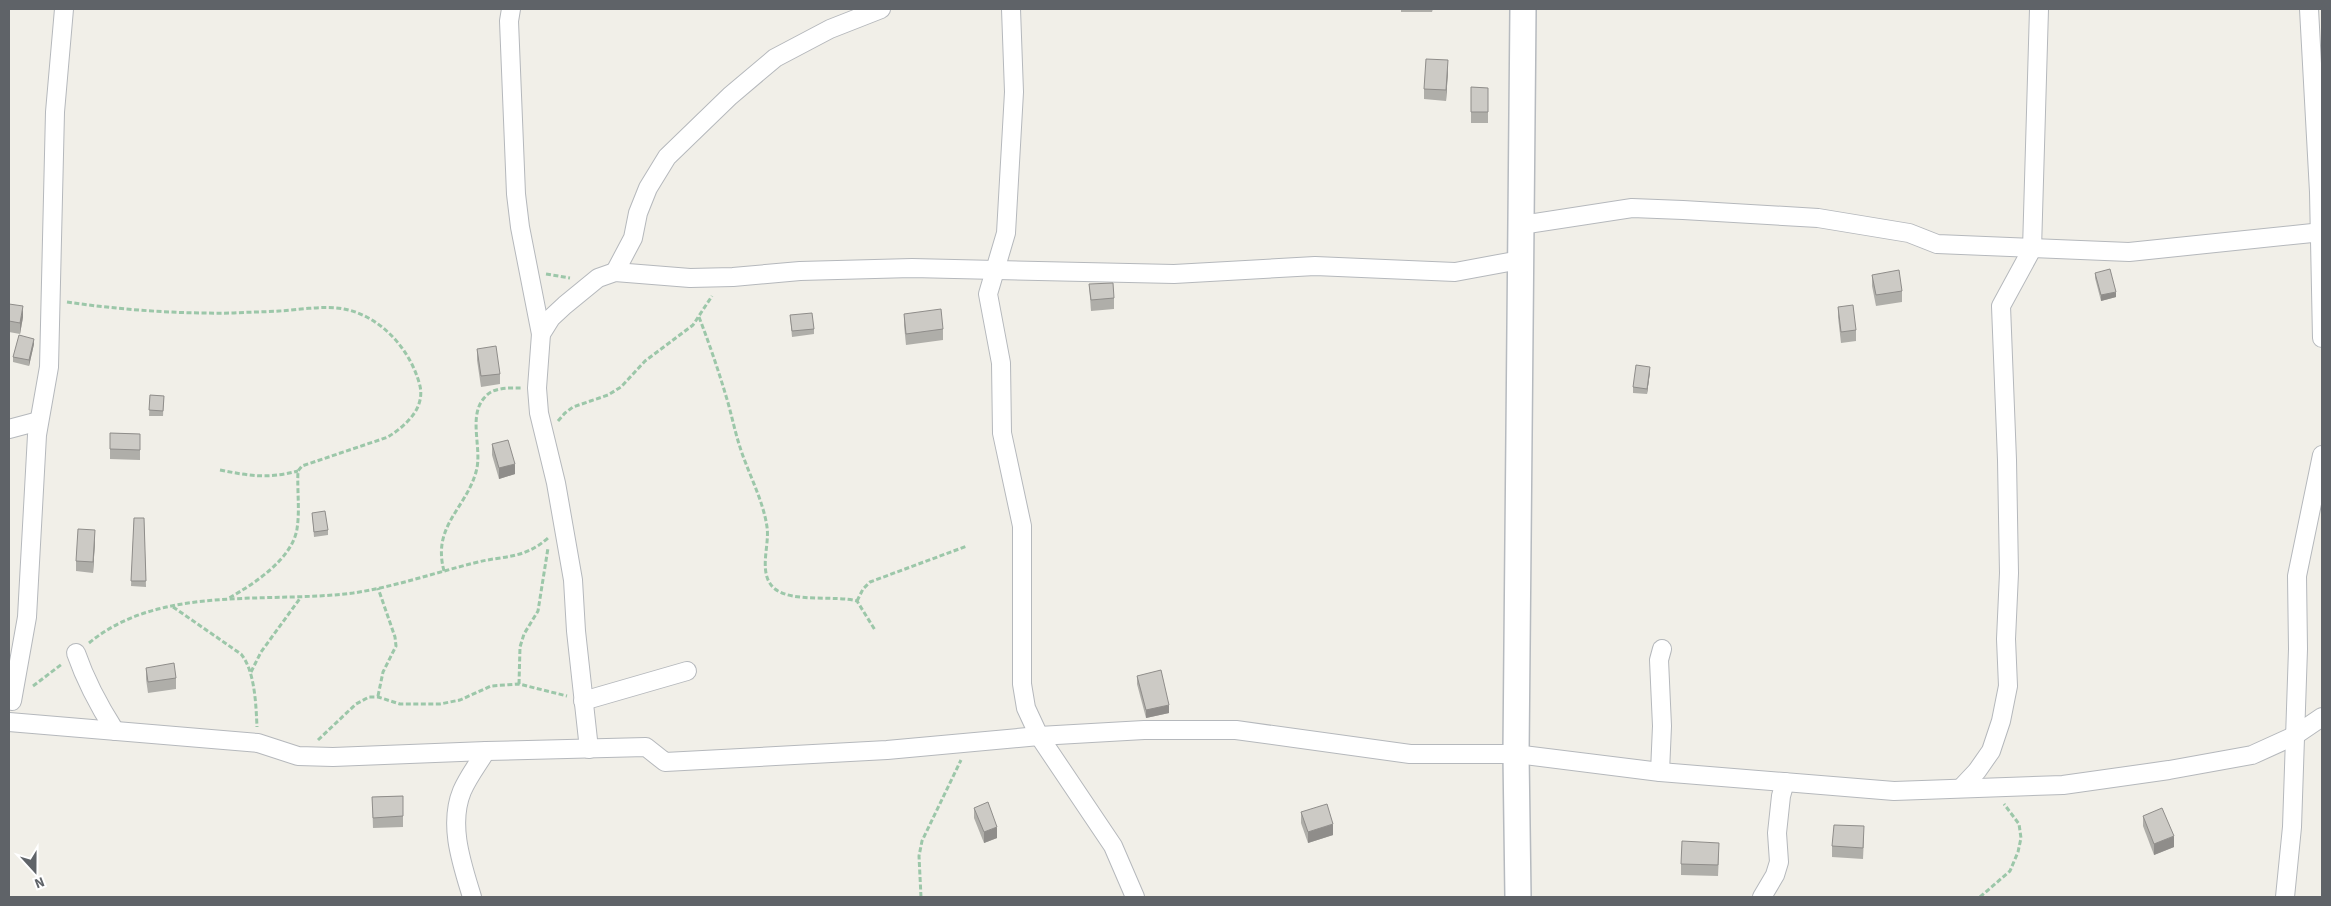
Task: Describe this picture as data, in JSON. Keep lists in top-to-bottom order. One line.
{"north":"bottom"}
